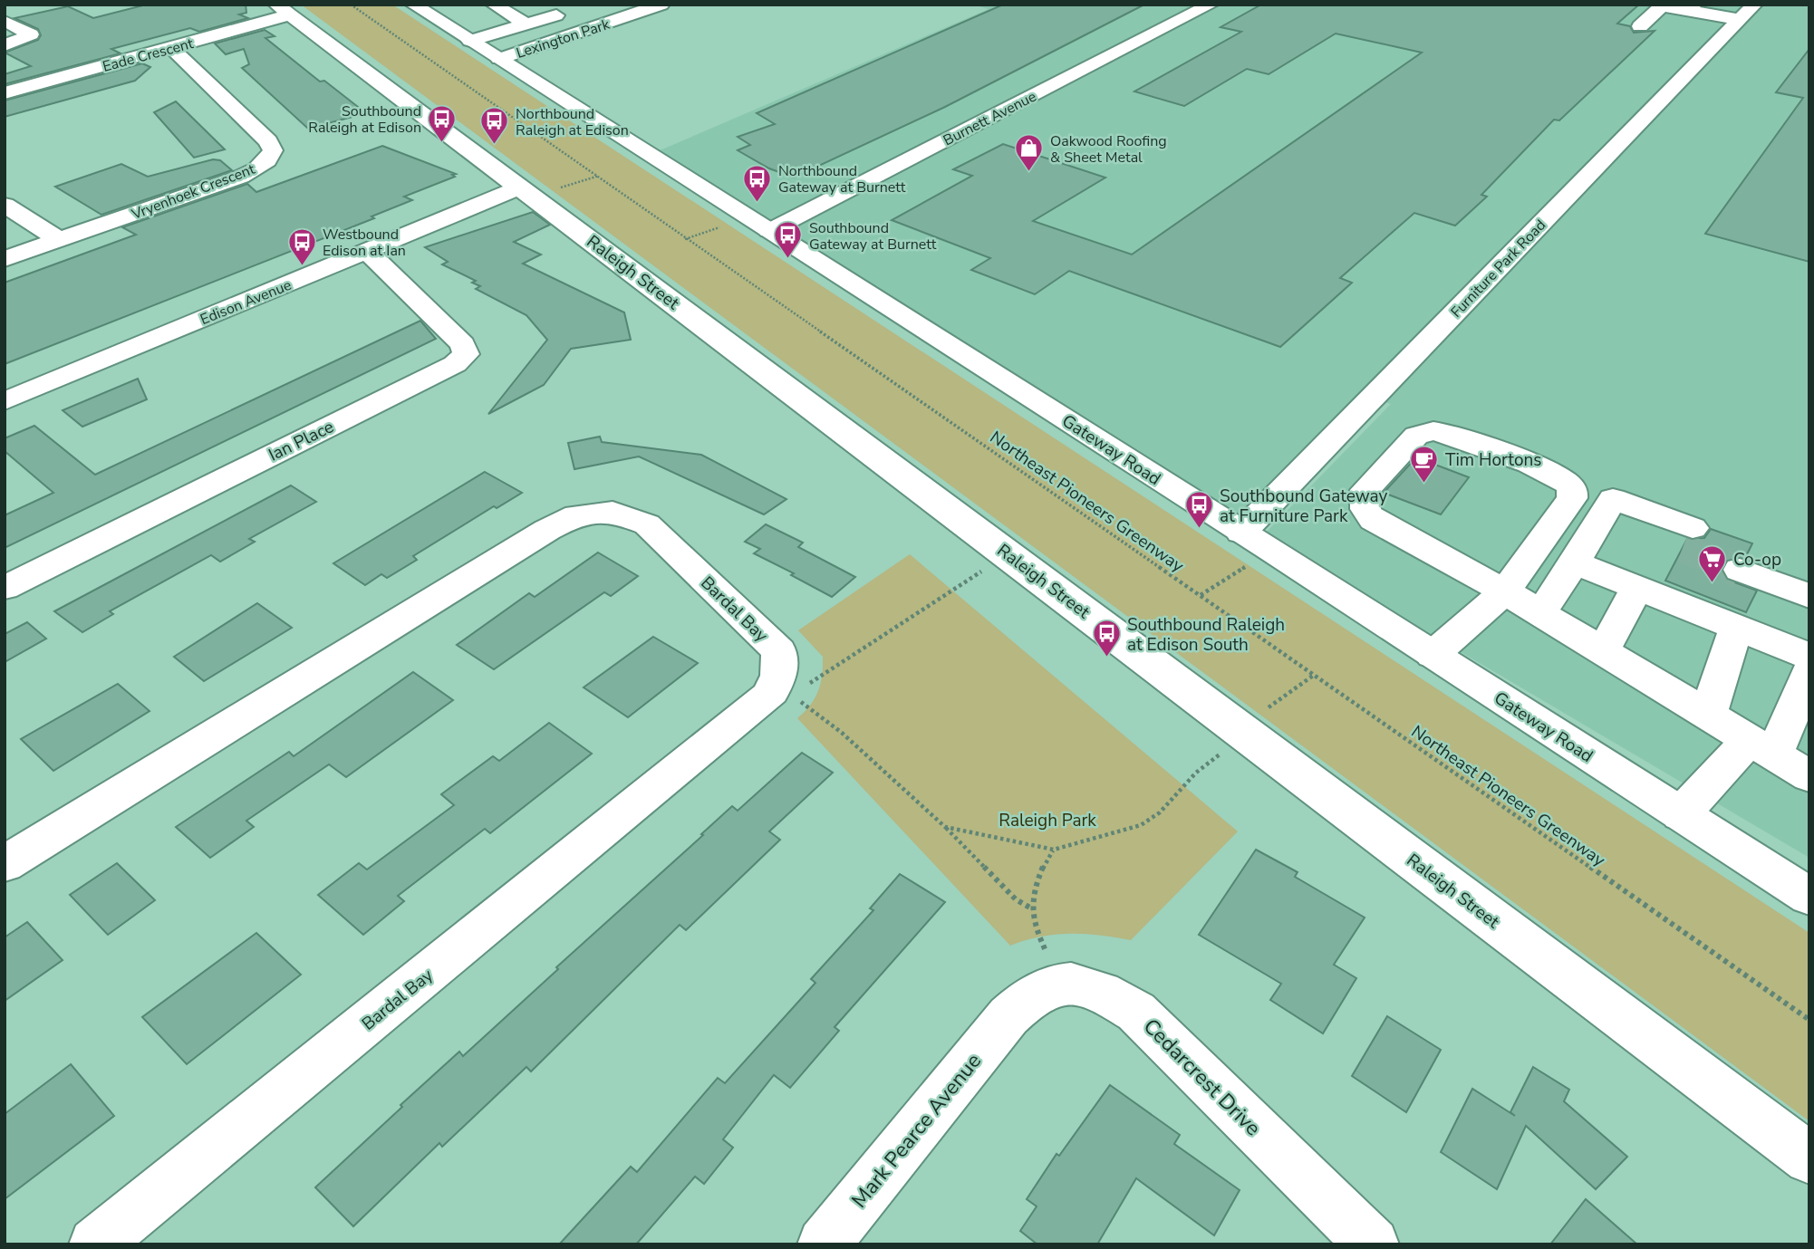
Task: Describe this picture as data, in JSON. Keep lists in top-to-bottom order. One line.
{"streets":{"street":["Lexington Park","Eade Crescent","Burnett Avenue","Vryenhoek Crescent","Furniture Park Road","Raleigh Street","Edison Avenue","Ian Place","Gateway Road","Bardal Bay","Cedarcrest Drive","Mark Pearce Avenue"],"path":["Northeast Pioneers Greenway"]},"crossings":[["Lexington Park","Gateway Road"],["Eade Crescent","Vryenhoek Crescent"],["Eade Crescent","Raleigh Street"],["Burnett Avenue","Gateway Road"],["Furniture Park Road","Gateway Road"],["Raleigh Street","Edison Avenue"],["Edison Avenue","Ian Place"],["Cedarcrest Drive","Mark Pearce Avenue"]],"parks":["Raleigh Park"],"places":{"bus stop":["Southbound Raleigh at Edison","Northbound Raleigh at Edison","Northbound Gateway at Burnett","Southbound Gateway at Burnett","Westbound Edison at Ian","Southbound Gateway at Furniture Park","Southbound Raleigh at Edison South"],"shop":["Oakwood Roofing & Sheet Metal"],"cafe":["Tim Hortons"],"supermarket":["Co-op"]}}
